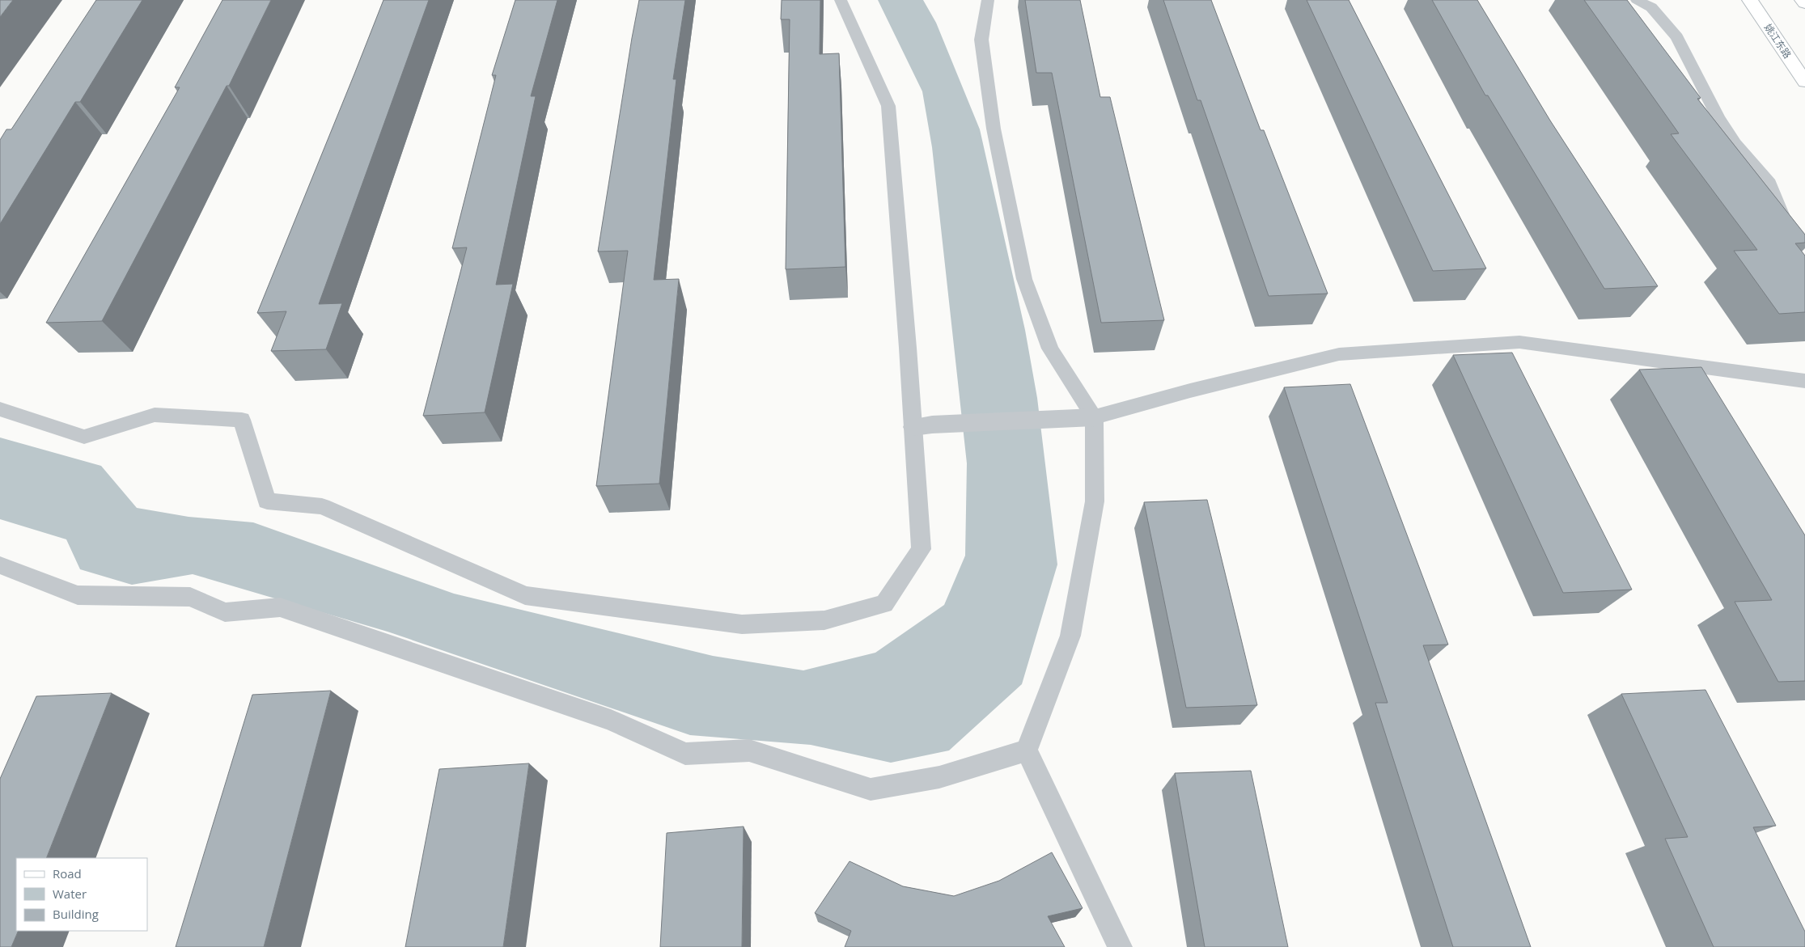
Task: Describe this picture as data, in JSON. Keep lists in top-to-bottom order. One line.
{"streets":{"main road":["姚江东路"]},"legend":["Road","Water","Building"]}
